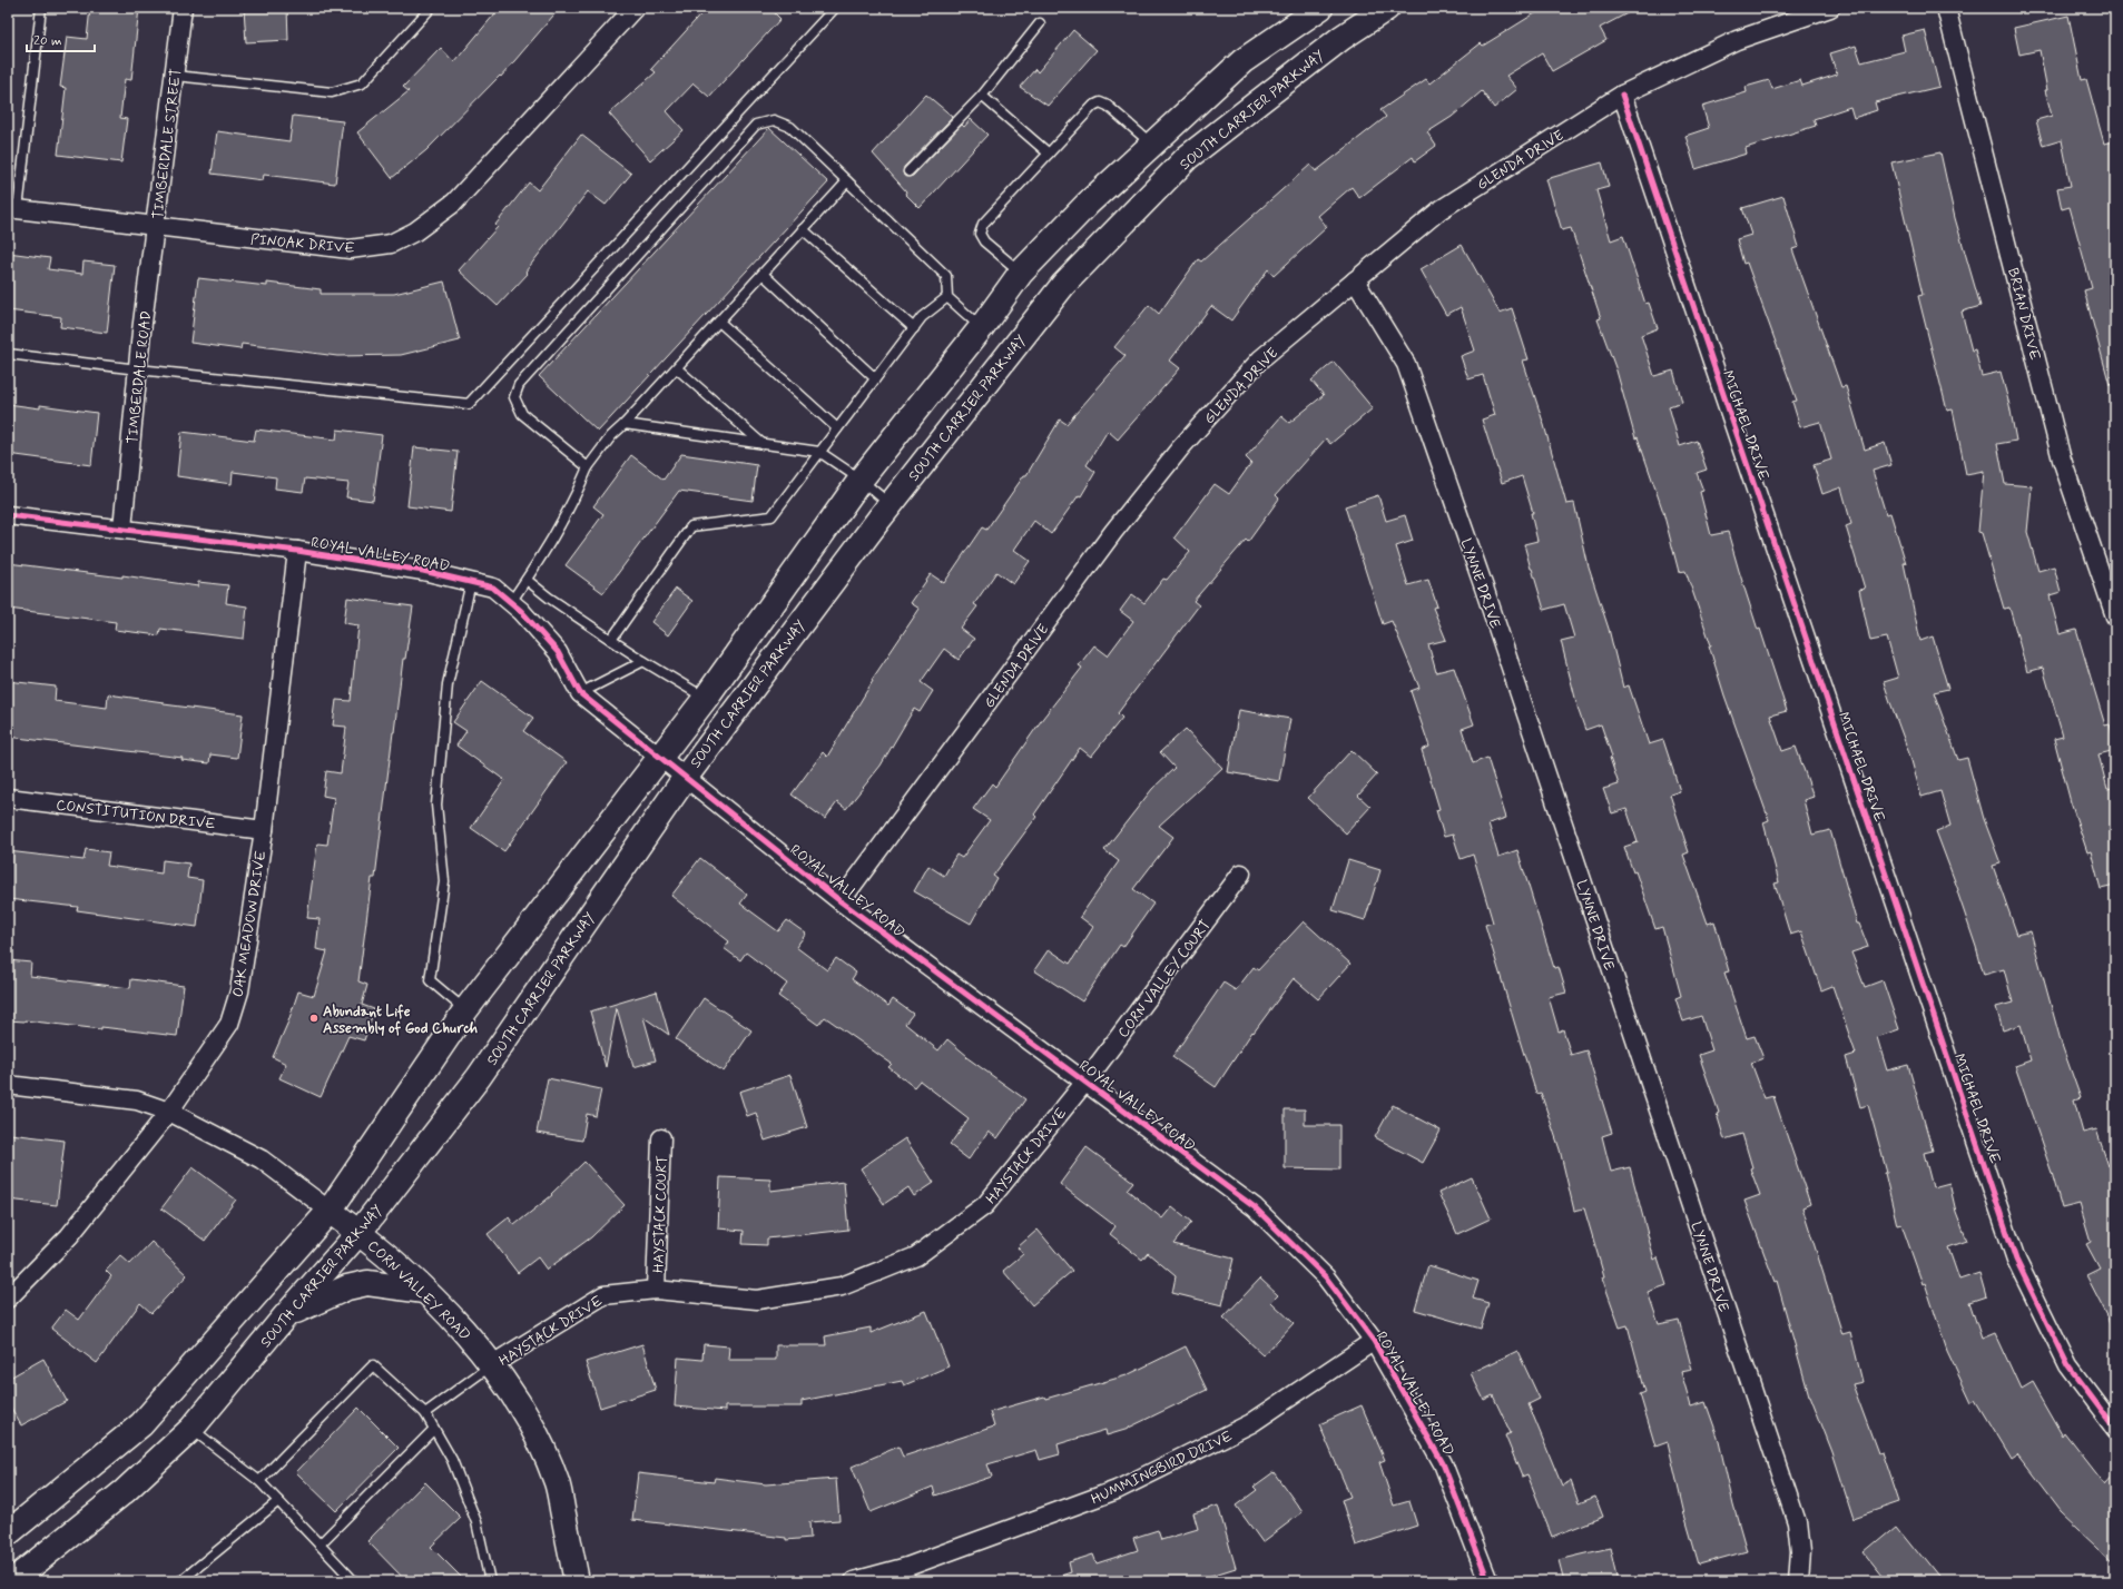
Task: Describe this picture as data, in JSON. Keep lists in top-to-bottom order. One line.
{"streets":{"main road":["SOUTH CARRIER PARKWAY","CORN VALLEY ROAD"],"street":["TIMBERDALE STREET","GLENDA DRIVE","PINOAK DRIVE","BRIAN DRIVE","TIMBERDALE ROAD","MICHAEL DRIVE","ROYAL VALLEY ROAD","LYNNE DRIVE","CONSTITUTION DRIVE","OAK MEADOW DRIVE","CORN VALLEY COURT","HAYSTACK DRIVE","HAYSTACK COURT","HUMMINGBIRD DRIVE"]},"crossings":[["SOUTH CARRIER PARKWAY","ROYAL VALLEY ROAD"],["SOUTH CARRIER PARKWAY","CORN VALLEY ROAD"],["TIMBERDALE STREET","PINOAK DRIVE"],["TIMBERDALE STREET","TIMBERDALE ROAD"],["GLENDA DRIVE","MICHAEL DRIVE"],["GLENDA DRIVE","ROYAL VALLEY ROAD"],["GLENDA DRIVE","LYNNE DRIVE"],["PINOAK DRIVE","TIMBERDALE ROAD"],["TIMBERDALE ROAD","ROYAL VALLEY ROAD"],["ROYAL VALLEY ROAD","OAK MEADOW DRIVE"],["ROYAL VALLEY ROAD","CORN VALLEY COURT"],["ROYAL VALLEY ROAD","HAYSTACK DRIVE"],["ROYAL VALLEY ROAD","HUMMINGBIRD DRIVE"],["CONSTITUTION DRIVE","OAK MEADOW DRIVE"],["OAK MEADOW DRIVE","CORN VALLEY ROAD"],["CORN VALLEY COURT","HAYSTACK DRIVE"],["HAYSTACK DRIVE","HAYSTACK COURT"],["HAYSTACK DRIVE","CORN VALLEY ROAD"]],"places":["Abundant Life Assembly of God Church"],"scale_bar":"20 m"}
